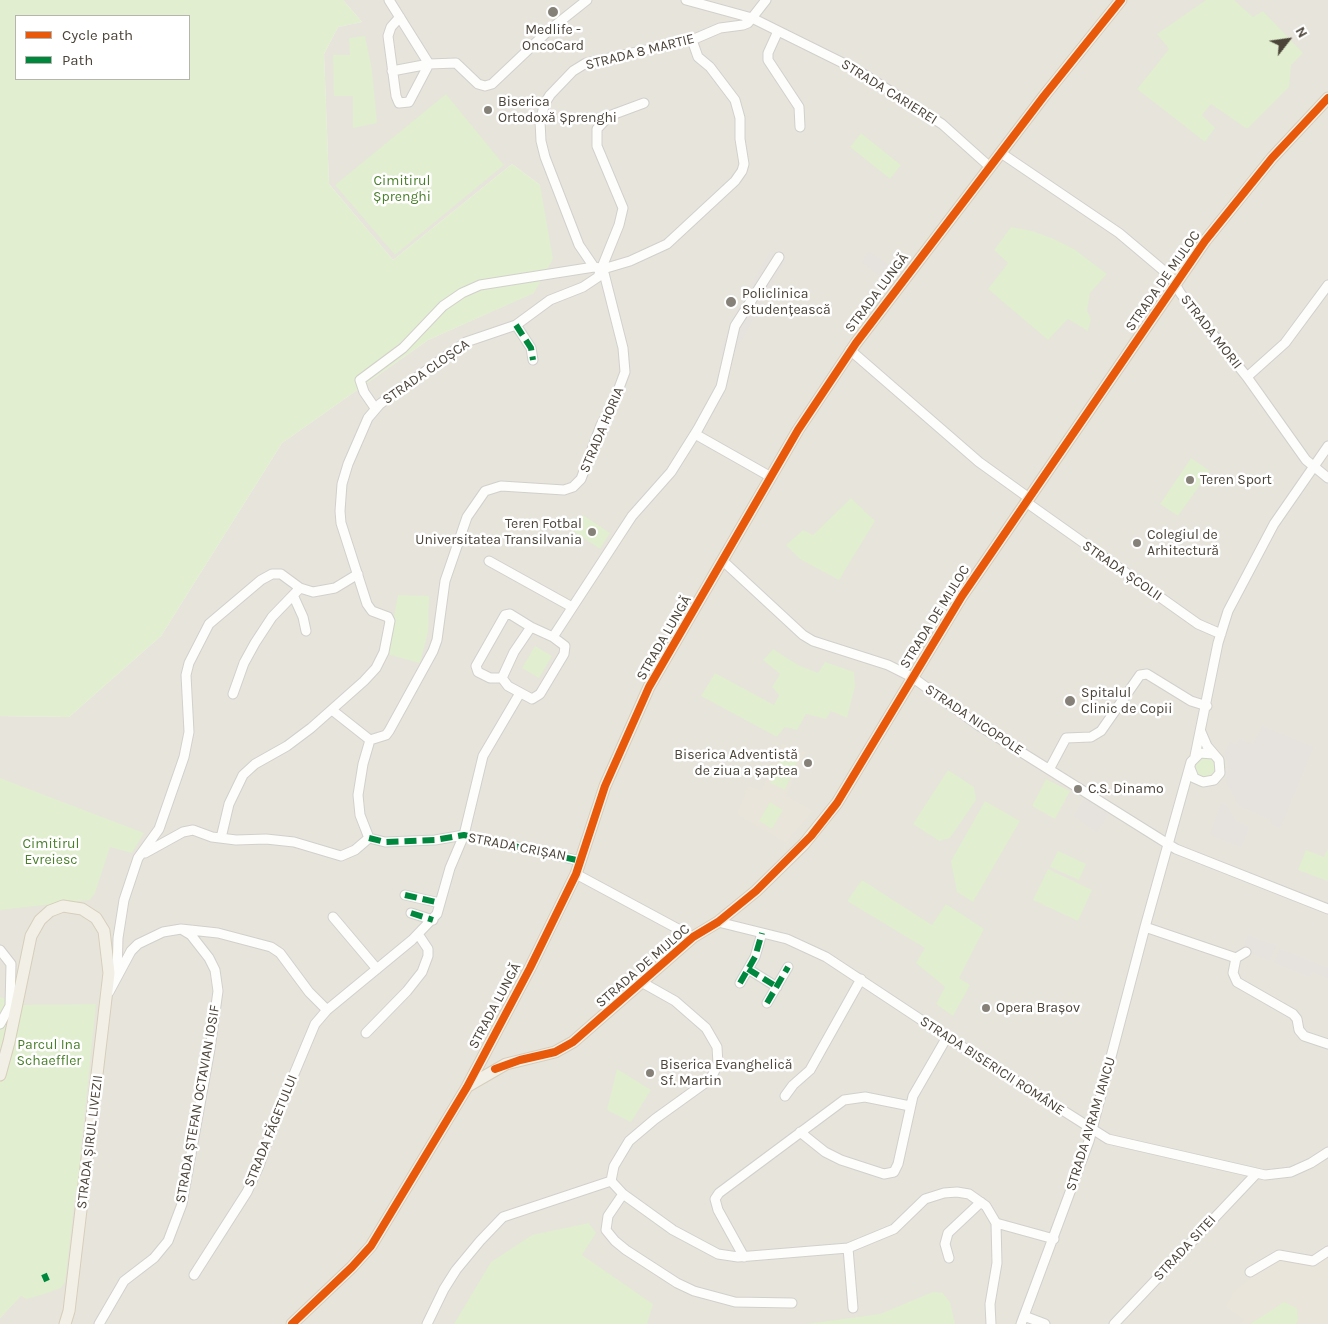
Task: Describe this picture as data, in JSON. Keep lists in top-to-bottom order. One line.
{"streets":{"main road":["STRADA DE MIJLOC","STRADA LUNGĂ","STRADA ȘIRUL LIVEZII"],"street":["STRADA 8 MARTIE","STRADA CARIEREI","STRADA MORII","STRADA CLOȘCA","STRADA HORIA","STRADA ȘCOLII","STRADA NICOPOLE","STRADA CRIȘAN","STRADA BISERICII ROMÂNE","STRADA ȘTEFAN OCTAVIAN IOSIF","STRADA AVRAM IANCU","STRADA FĂGETULUI","STRADA SITEI"]},"crossings":[["STRADA 8 MARTIE","STRADA CARIEREI"],["STRADA 8 MARTIE","STRADA CLOȘCA"],["STRADA 8 MARTIE","STRADA HORIA"],["STRADA CARIEREI","STRADA LUNGĂ"],["STRADA DE MIJLOC","STRADA LUNGĂ"],["STRADA DE MIJLOC","STRADA MORII"],["STRADA DE MIJLOC","STRADA ȘCOLII"],["STRADA DE MIJLOC","STRADA NICOPOLE"],["STRADA DE MIJLOC","STRADA BISERICII ROMÂNE"],["STRADA LUNGĂ","STRADA MORII"],["STRADA LUNGĂ","STRADA ȘCOLII"],["STRADA LUNGĂ","STRADA NICOPOLE"],["STRADA LUNGĂ","STRADA CRIȘAN"],["STRADA CLOȘCA","STRADA HORIA"],["STRADA NICOPOLE","STRADA AVRAM IANCU"],["STRADA CRIȘAN","STRADA FĂGETULUI"],["STRADA BISERICII ROMÂNE","STRADA AVRAM IANCU"],["STRADA BISERICII ROMÂNE","STRADA SITEI"]],"parks":["Cimitirul Șprenghi","Cimitirul Evreiesc","Parcul Ina Schaeffler"],"places":["Medlife - OncoCard","Biserica Ortodoxă Șprenghi","Policlinica Studențească","Teren Sport","Teren Fotbal Universitatea Transilvania","Colegiul de Arhitectură","Spitalul Clinic de Copii","Biserica Adventistă de ziua a șaptea","C.S. Dinamo","Opera Brașov","Biserica Evanghelică Sf. Martin"],"legend":["Cycle path","Path"],"north":"top right"}
